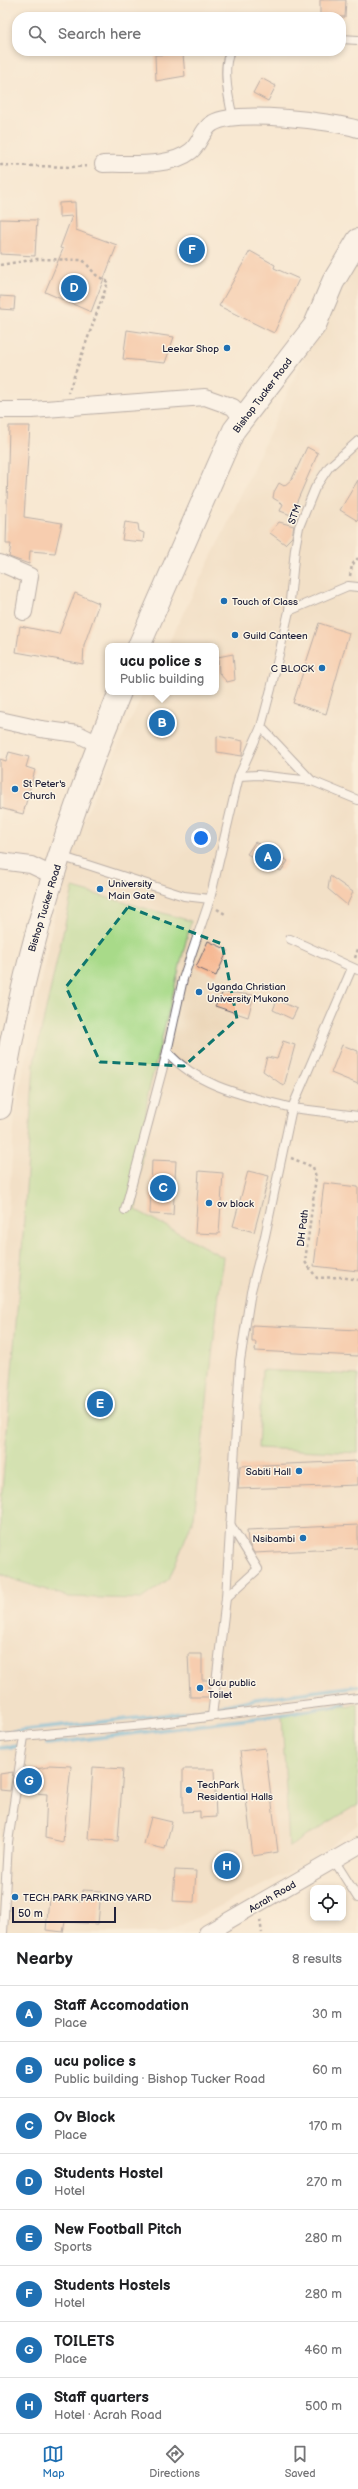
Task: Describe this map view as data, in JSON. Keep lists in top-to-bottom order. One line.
{"streets":{"main road":["Bishop Tucker Road"],"street":["Acrah Road"],"lane":["STM"],"path":["DH Path"]},"places":["Leekar Shop","Touch of Class","Guild Canteen","C BLOCK","St Peter's Church","University Main Gate","Uganda Christian University Mukono","ov block","Sabiti Hall","Nsibambi","Ucu public Toilet","TechPark Residential Halls","TECH PARK PARKING YARD"],"scale_bar":"50 m","page":{"search":"Search here","pins":["F","D","B","A","C","E","G","H"],"popup":["ucu police s","Public building"],"scale":"50 m","heading":["Nearby","8 results"],"list":[{"mark":"A","name":"Staff Accomodation","note":"Place","value":"30 m"},{"mark":"B","name":"ucu police s","note":"Public building · Bishop Tucker Road","value":"60 m"},{"mark":"C","name":"Ov Block","note":"Place","value":"170 m"},{"mark":"D","name":"Students Hostel","note":"Hotel","value":"270 m"},{"mark":"E","name":"New Football Pitch","note":"Sports","value":"280 m"},{"mark":"F","name":"Students Hostels","note":"Hotel","value":"280 m"},{"mark":"G","name":"TOILETS","note":"Place","value":"460 m"},{"mark":"H","name":"Staff quarters","note":"Hotel · Acrah Road","value":"500 m"}],"nav":["Map","Directions","Saved"]}}
